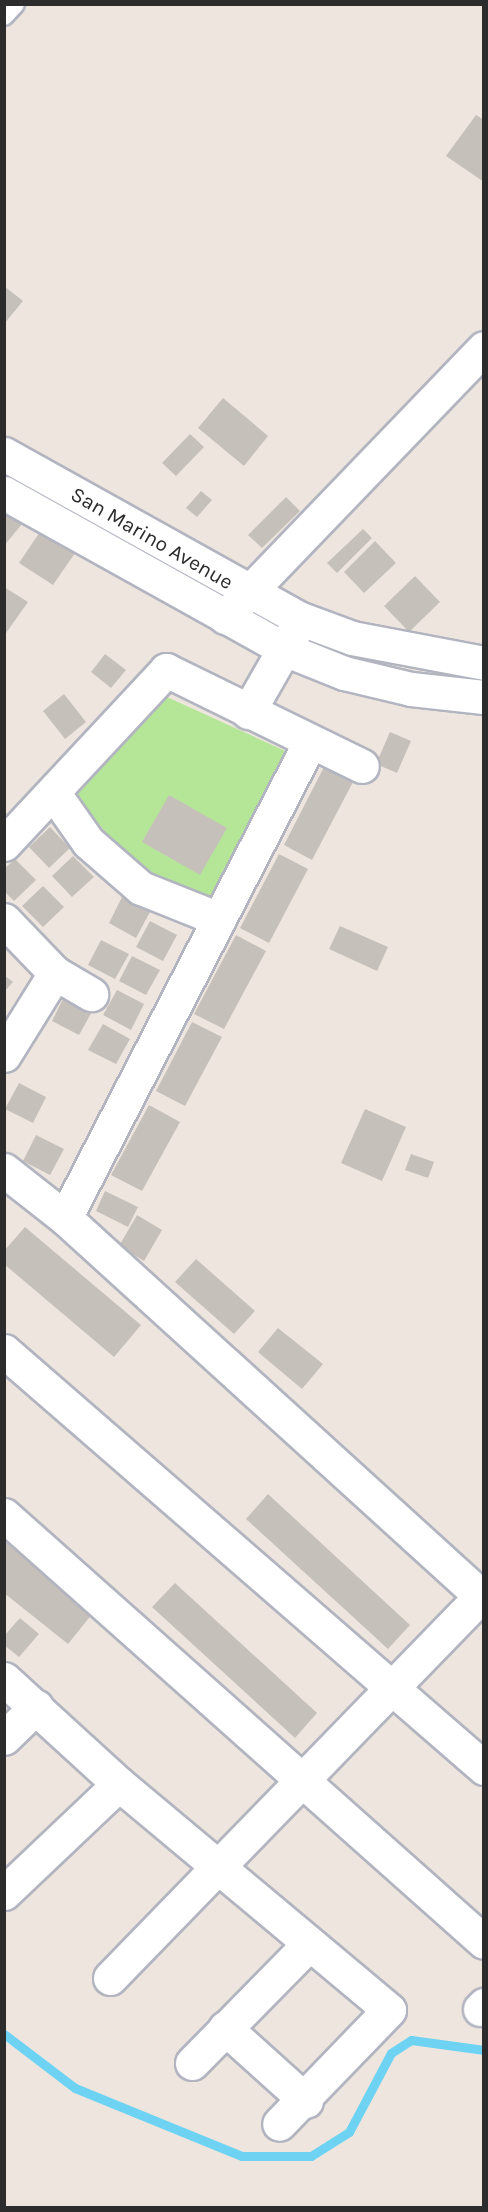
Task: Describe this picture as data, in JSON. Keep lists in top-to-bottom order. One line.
{"streets":{"street":["San Marino Avenue"]}}
